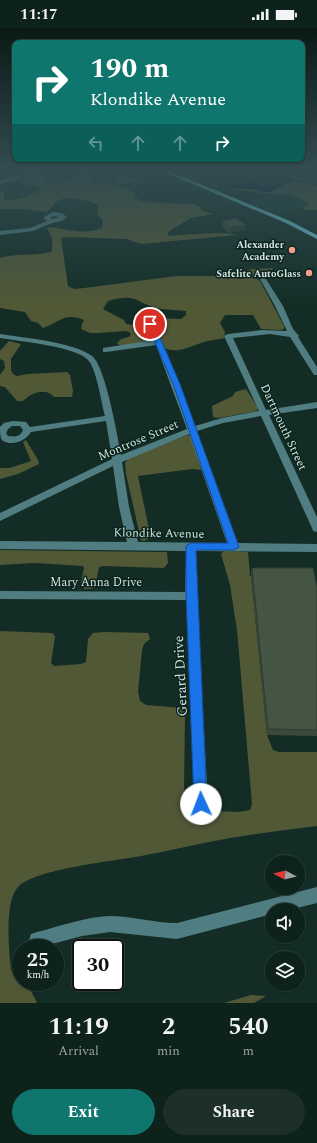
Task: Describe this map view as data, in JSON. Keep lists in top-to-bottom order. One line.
{"streets":{"street":["Dartmouth Street","Montrose Street","Klondike Avenue","Mary Anna Drive","Gerard Drive"]},"crossings":[["Dartmouth Street","Montrose Street"],["Klondike Avenue","Gerard Drive"],["Mary Anna Drive","Gerard Drive"]],"places":["Alexander Academy","Safelite AutoGlass"],"north":"left","page":{"status":"11:17","turn":["190 m","Klondike Avenue"],"speed":"25 km/h","limit":"30","eta":["11:19","Arrival","2","min","540","m"],"buttons":["Exit","Share"]}}
